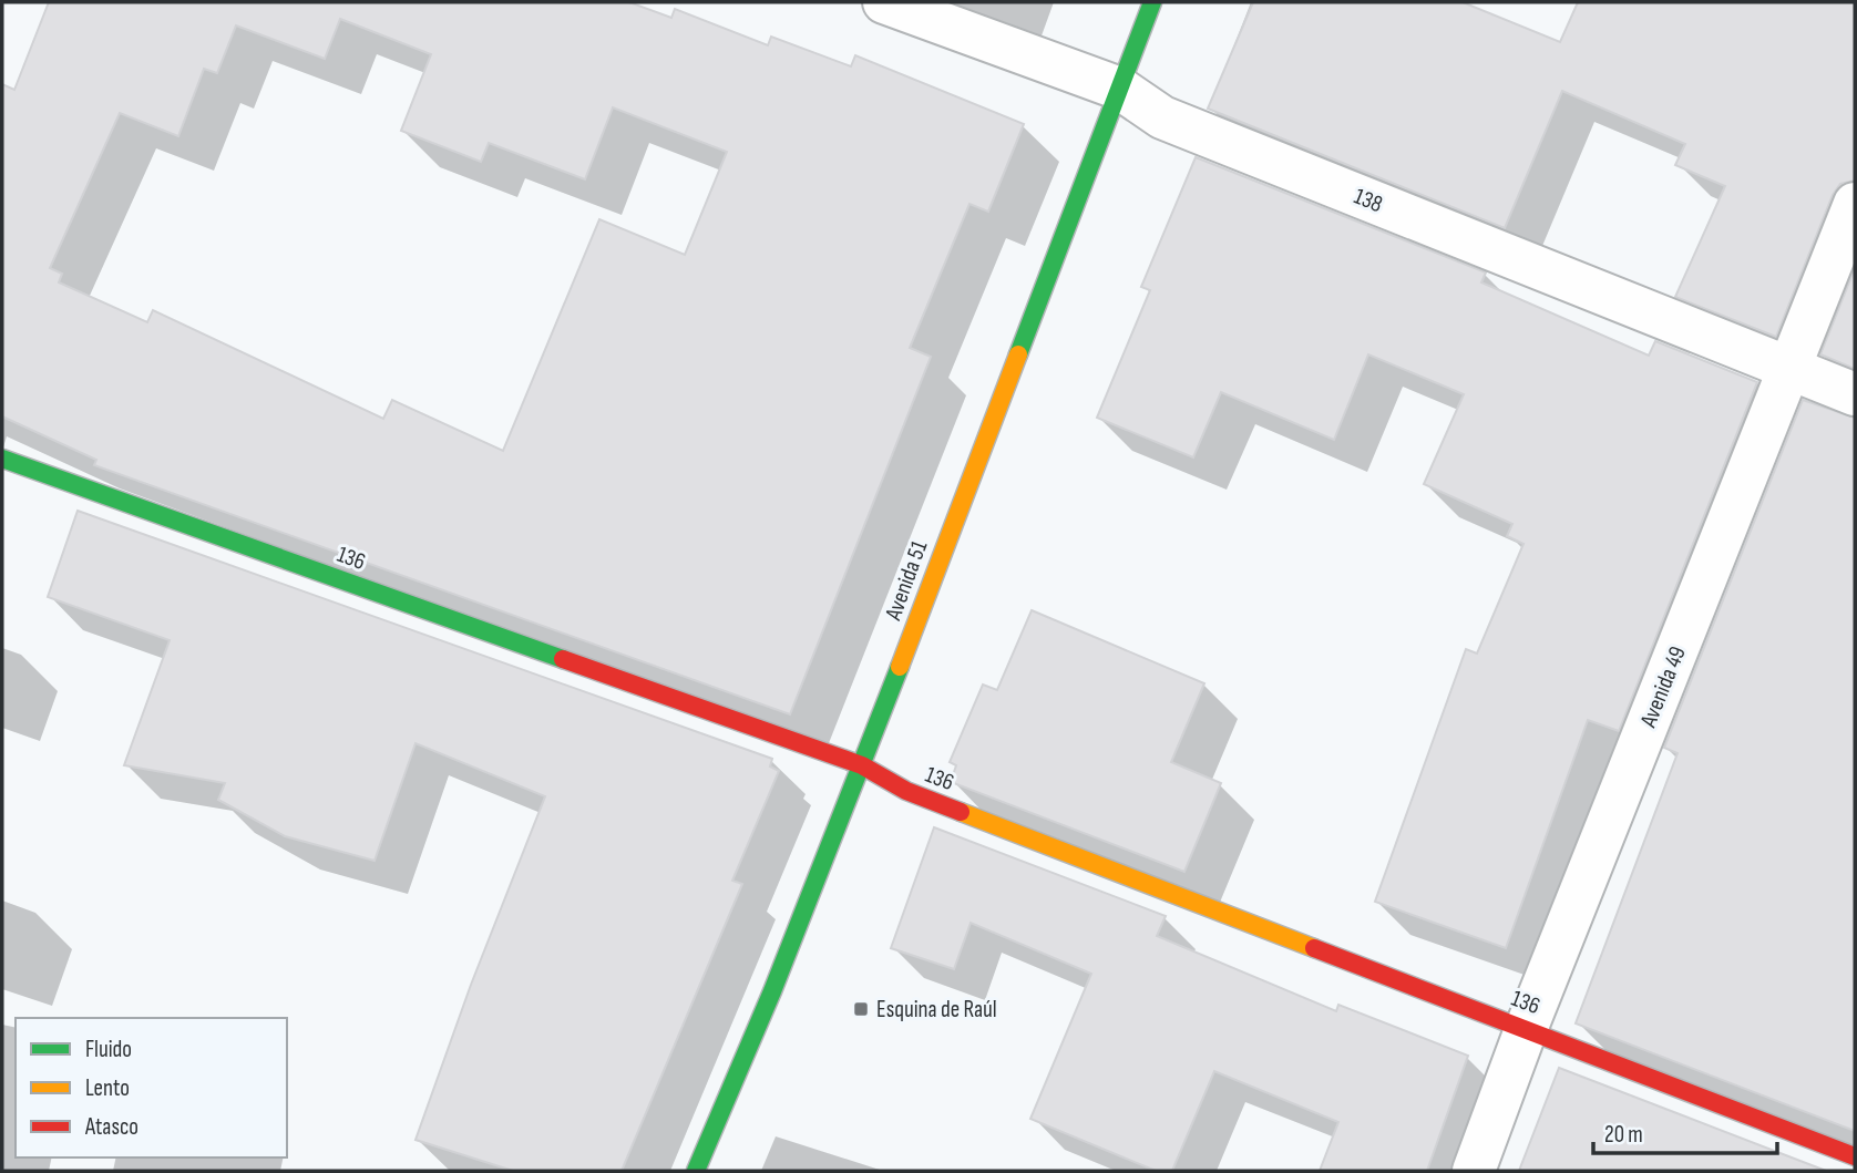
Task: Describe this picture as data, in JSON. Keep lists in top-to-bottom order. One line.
{"streets":{"street":["138","136","Avenida 51","Avenida 49"]},"crossings":[["138","Avenida 51"],["138","Avenida 49"],["136","Avenida 51"],["136","Avenida 49"]],"places":{"transit":["Esquina de Raúl"]},"legend":["Fluido","Lento","Atasco"],"scale_bar":"20 m"}
